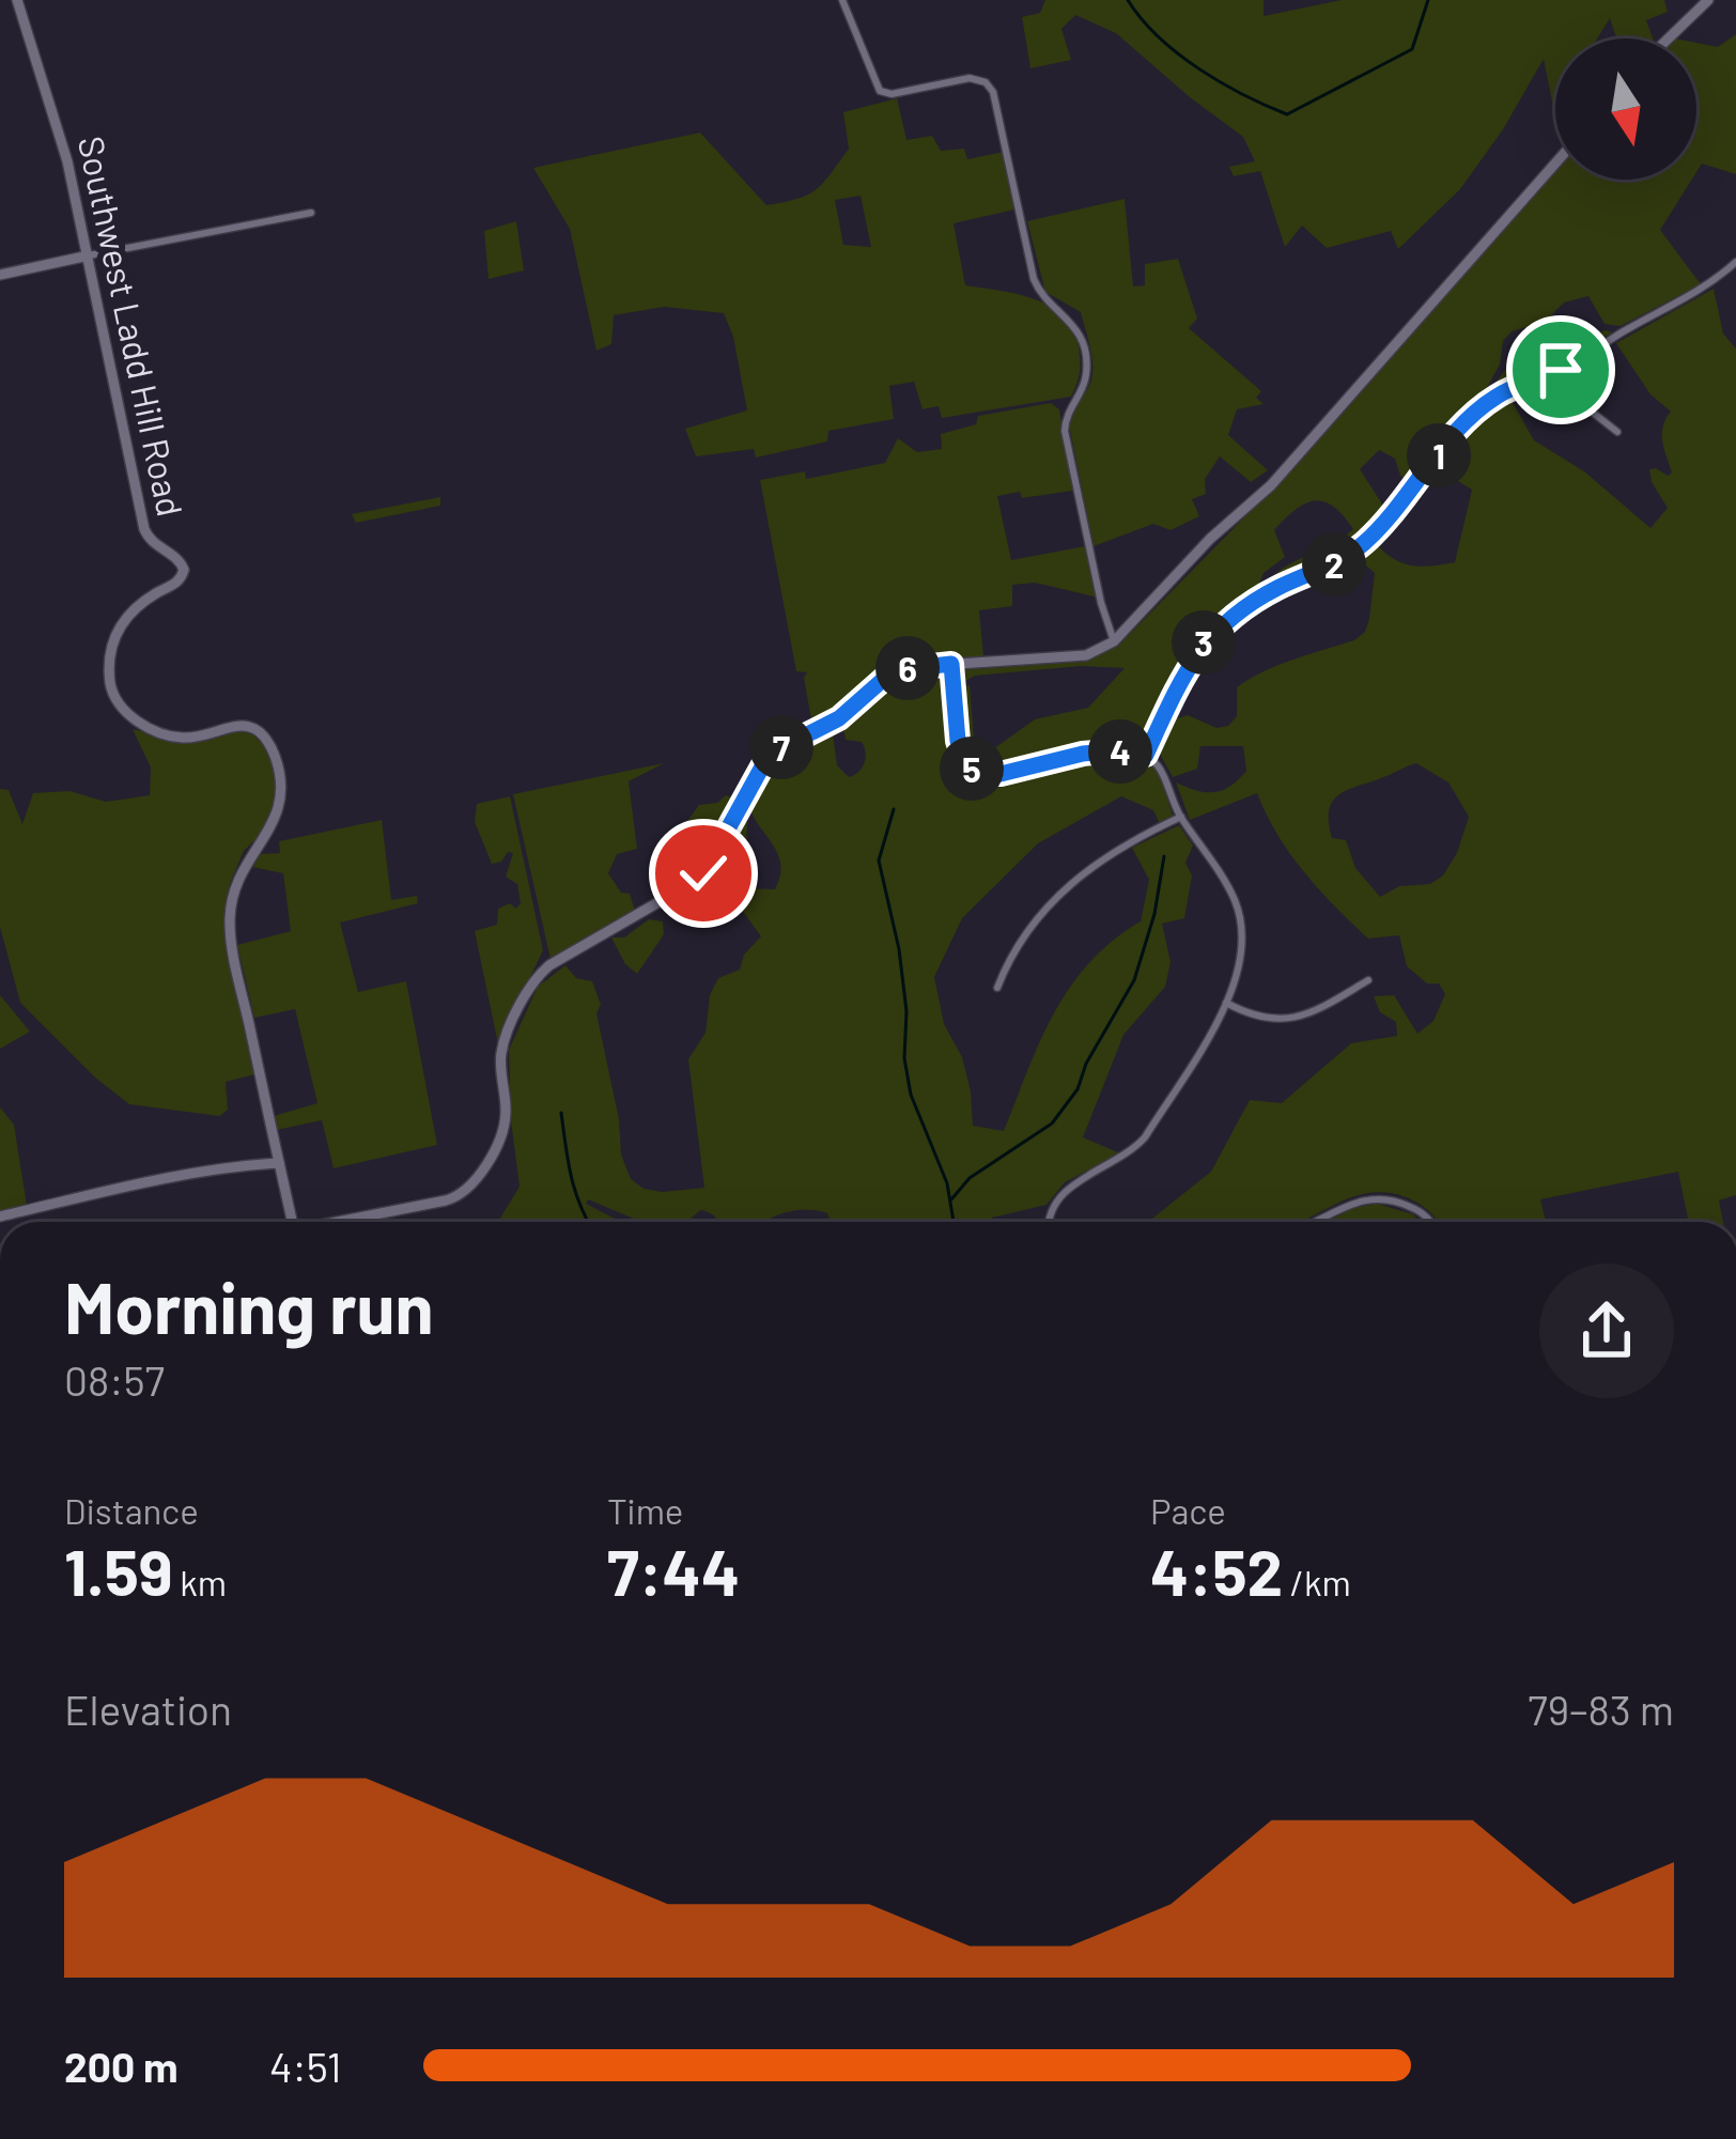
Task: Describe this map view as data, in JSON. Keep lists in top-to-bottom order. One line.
{"streets":{"street":["Southwest Ladd Hill Road"]},"north":"bottom","page":{"pins":["1","2","3","6","7","4","5"],"heading":["Morning run","08:57"],"stats":[["Distance","1.59 km"],["Time","7:44"],["Pace","4:52 /km"]],"chart":["Elevation","79–83 m"],"list":[{"name":"200 m","note":"4:51"}]}}
